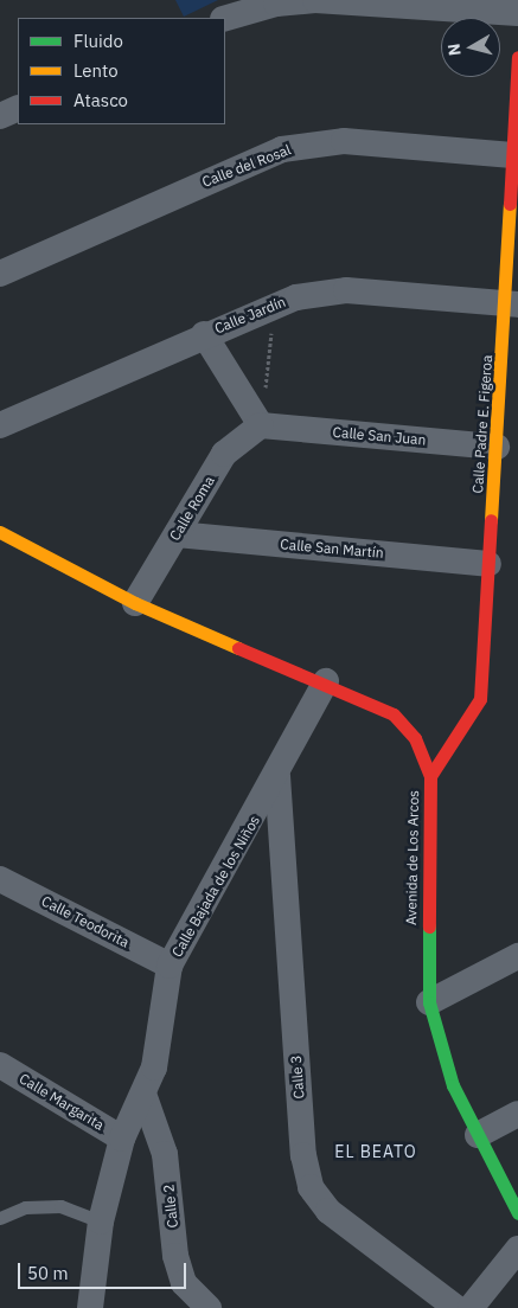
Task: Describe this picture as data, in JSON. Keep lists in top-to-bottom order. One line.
{"streets":{"main road":["Calle Padre E. Figeroa","Avenida de Los Arcos"],"street":["Calle del Rosal","Calle Jardín","Calle San Juan","Calle Roma","Calle San Martín","Calle Bajada de los Niños","Calle Teodorita","Calle 3","Calle Margarita","Calle 2"]},"crossings":[["Calle del Rosal","Calle Padre E. Figeroa"],["Calle Jardín","Calle Padre E. Figeroa"],["Calle Padre E. Figeroa","Calle San Juan"],["Calle Padre E. Figeroa","Calle San Martín"],["Calle Padre E. Figeroa","Avenida de Los Arcos"],["Calle San Juan","Calle Roma"],["Calle Roma","Calle San Martín"],["Calle Roma","Avenida de Los Arcos"],["Avenida de Los Arcos","Calle Bajada de los Niños"],["Calle Bajada de los Niños","Calle Teodorita"],["Calle Bajada de los Niños","Calle 3"],["Calle Bajada de los Niños","Calle Margarita"],["Calle Bajada de los Niños","Calle 2"]],"districts":["EL BEATO"],"legend":["Fluido","Lento","Atasco"],"scale_bar":"50 m","north":"left"}
